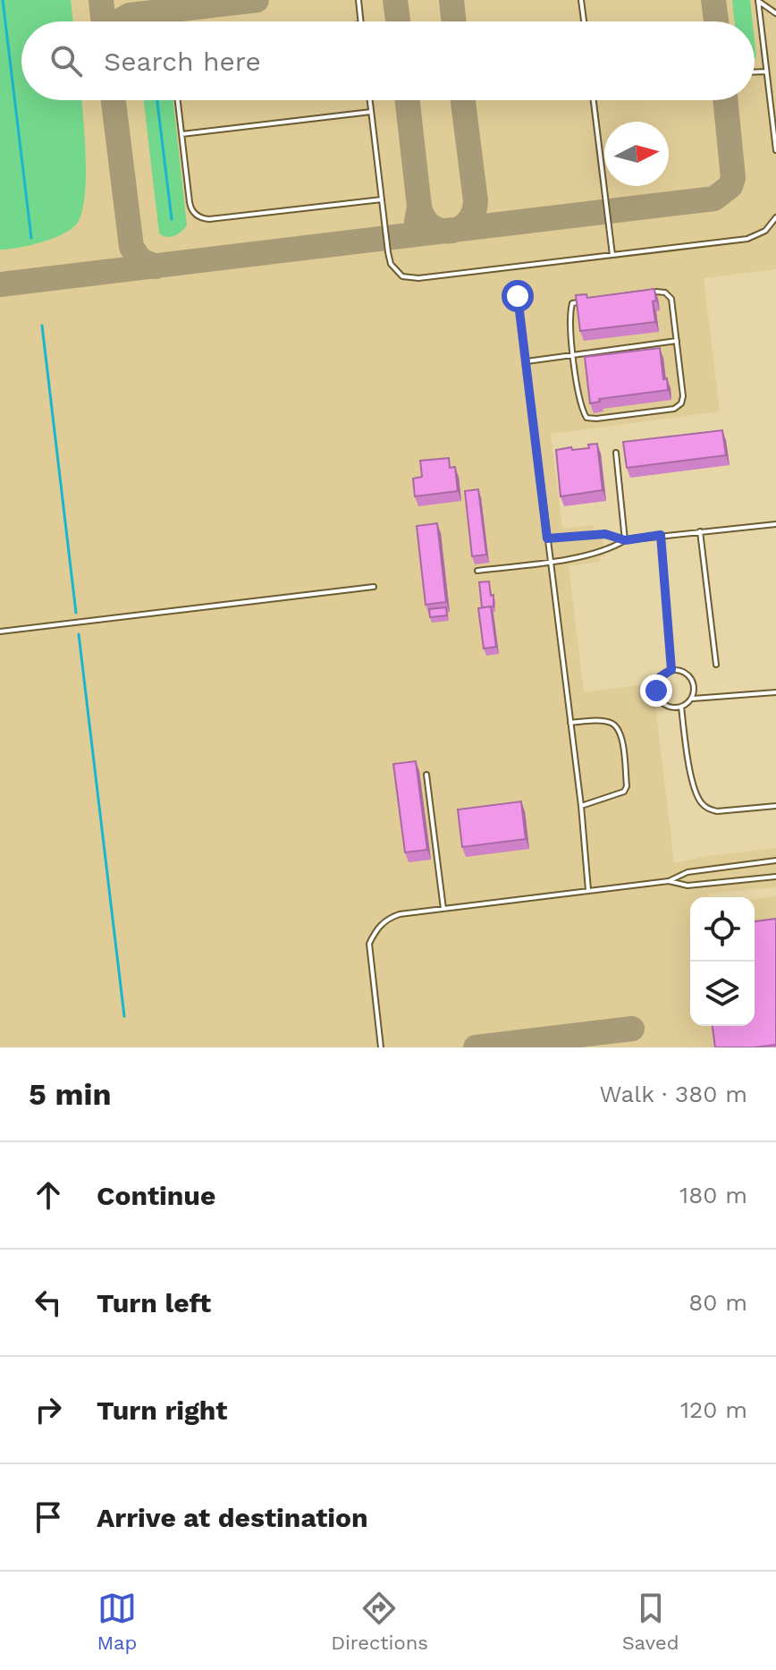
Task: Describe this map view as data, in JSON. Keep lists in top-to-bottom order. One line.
{"north":"right","page":{"search":"Search here","heading":["5 min","Walk · 380 m"],"list":[["Continue","180 m"],["Turn left","80 m"],["Turn right","120 m"],"Arrive at destination"],"nav":["Map","Directions","Saved"]}}
